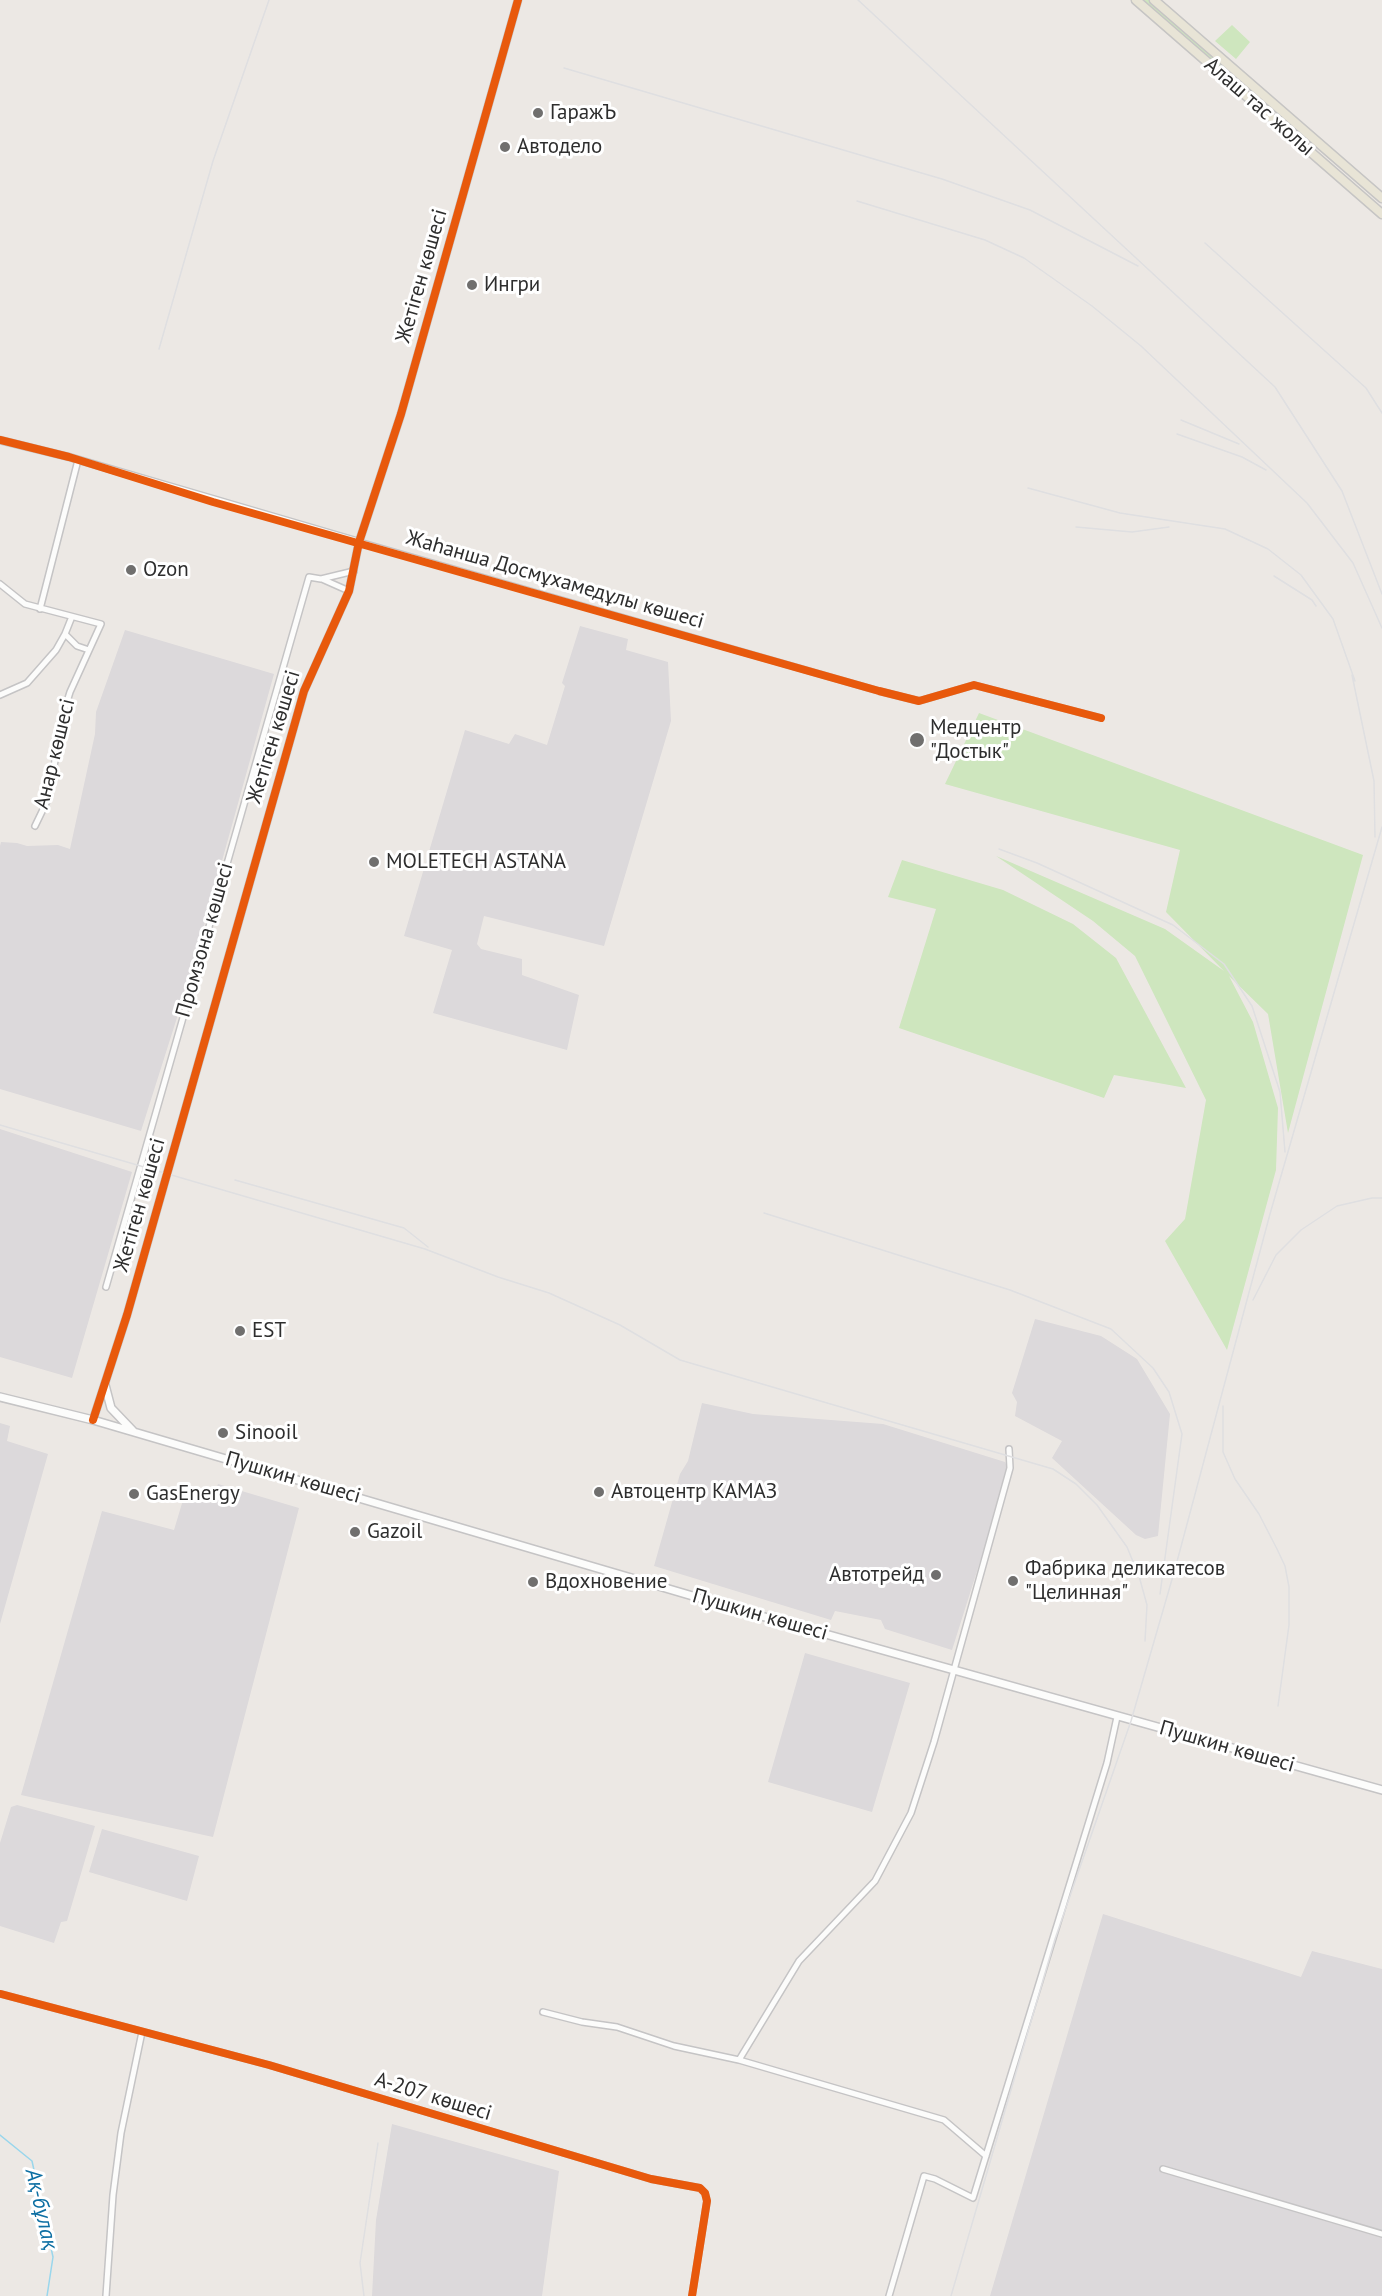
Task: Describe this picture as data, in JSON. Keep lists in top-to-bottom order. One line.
{"streets":{"main road":["Алаш тас жолы","Пушкин көшесі"],"street":["Жетіген көшесі","Жаһанша Досмұхамедұлы көшесі","Анар көшесі","Промзона көшесі","А-207 көшесі"]},"crossings":[["Жетіген көшесі","Жаһанша Досмұхамедұлы көшесі"],["Жетіген көшесі","Пушкин көшесі"]],"water":["Ақ-бұлақ"],"places":["ГаражЪ","Автодело","Ингри","Ozon","Медцентр \"Достык\"","MOLETECH ASTANA","EST","Sinooil","Автоцентр КАМАЗ","GasEnergy","Gazoil","Автотрейд","Фабрика деликатесов \"Целинная\"","Вдохновение"]}
